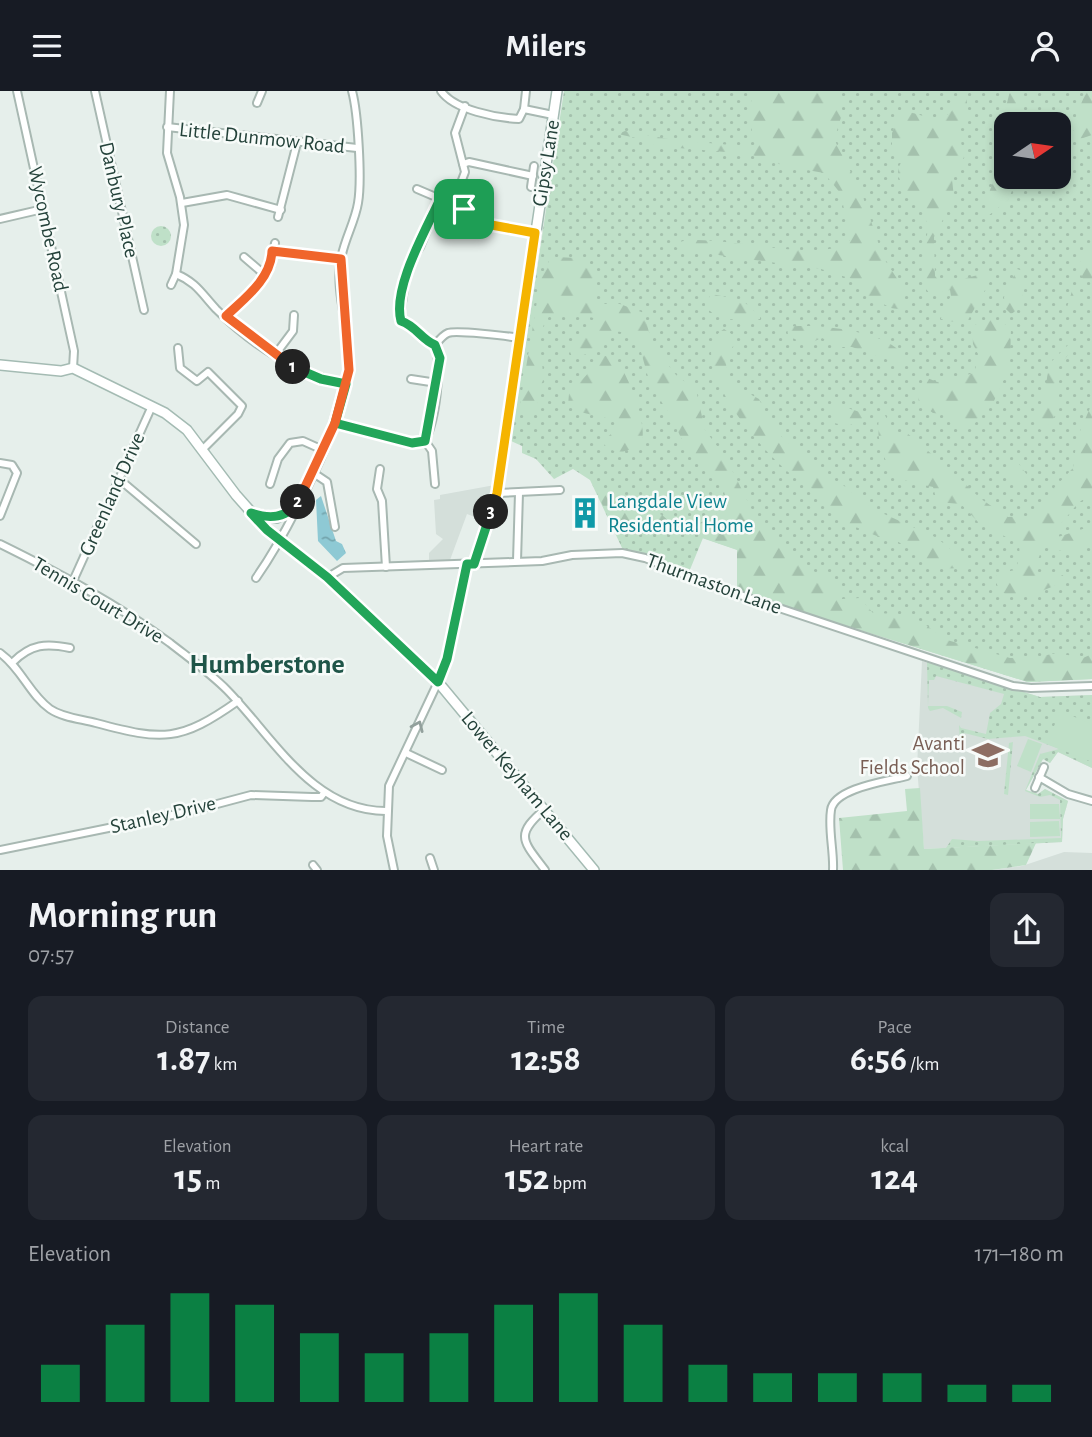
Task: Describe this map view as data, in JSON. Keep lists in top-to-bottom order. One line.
{"streets":{"street":["Little Dunmow Road","Gipsy Lane","Danbury Place","Wycombe Road","Greenland Drive","Thurmaston Lane","Tennis Court Drive","Lower Keyham Lane","Stanley Drive"]},"crossings":[["Gipsy Lane","Thurmaston Lane"],["Gipsy Lane","Lower Keyham Lane"],["Wycombe Road","Lower Keyham Lane"],["Greenland Drive","Tennis Court Drive"],["Greenland Drive","Lower Keyham Lane"],["Thurmaston Lane","Lower Keyham Lane"],["Tennis Court Drive","Stanley Drive"]],"districts":["Humberstone"],"places":{"building":["Langdale View Residential Home"],"school or university":["Avanti Fields School"]},"north":"right","page":{"header":"Milers","pins":["1","2","3"],"heading":["Morning run","07:57"],"stats":[["Distance","1.87 km"],["Time","12:58"],["Pace","6:56 /km"],["Elevation","15 m"],["Heart rate","152 bpm"],["kcal","124"]],"chart":["Elevation","171–180 m"]}}
